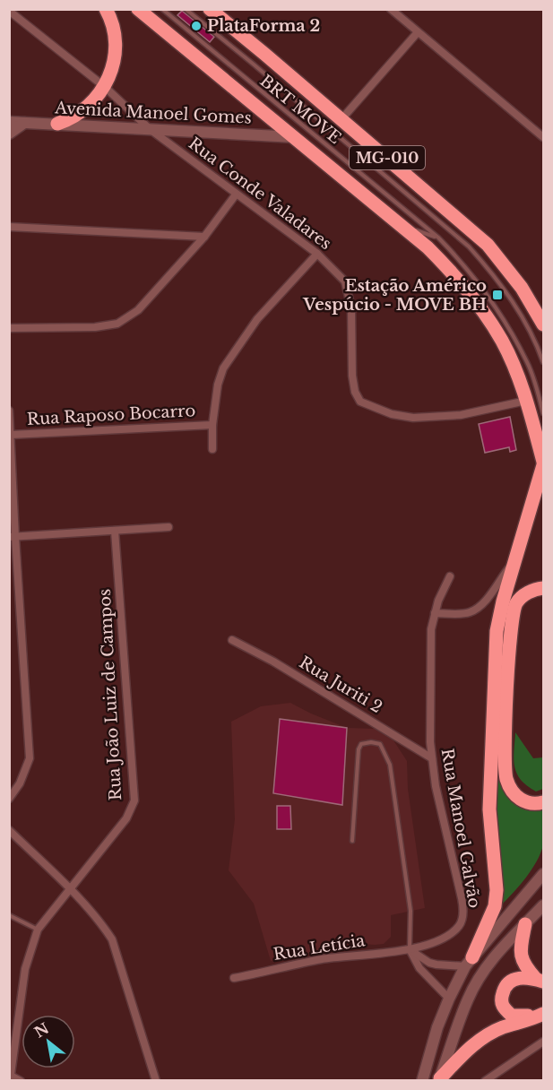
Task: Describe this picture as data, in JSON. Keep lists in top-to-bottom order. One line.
{"streets":{"highway":["MG-010"],"main road":["Avenida Manoel Gomes"],"street":["Rua Conde Valadares","Rua Raposo Bocarro","Rua Juriti 2","Rua João Luiz de Campos","Rua Manoel Galvão","Rua Letícia"],"lane":["BRT MOVE"]},"crossings":[["Avenida Manoel Gomes","MG-010"],["Avenida Manoel Gomes","Rua Conde Valadares"],["MG-010","Rua Conde Valadares"],["Rua Juriti 2","Rua Manoel Galvão"],["Rua Manoel Galvão","Rua Letícia"]],"places":{"other":["PlataForma 2"],"transit":["Estação Américo Vespúcio - MOVE BH"]},"north":"top left"}
